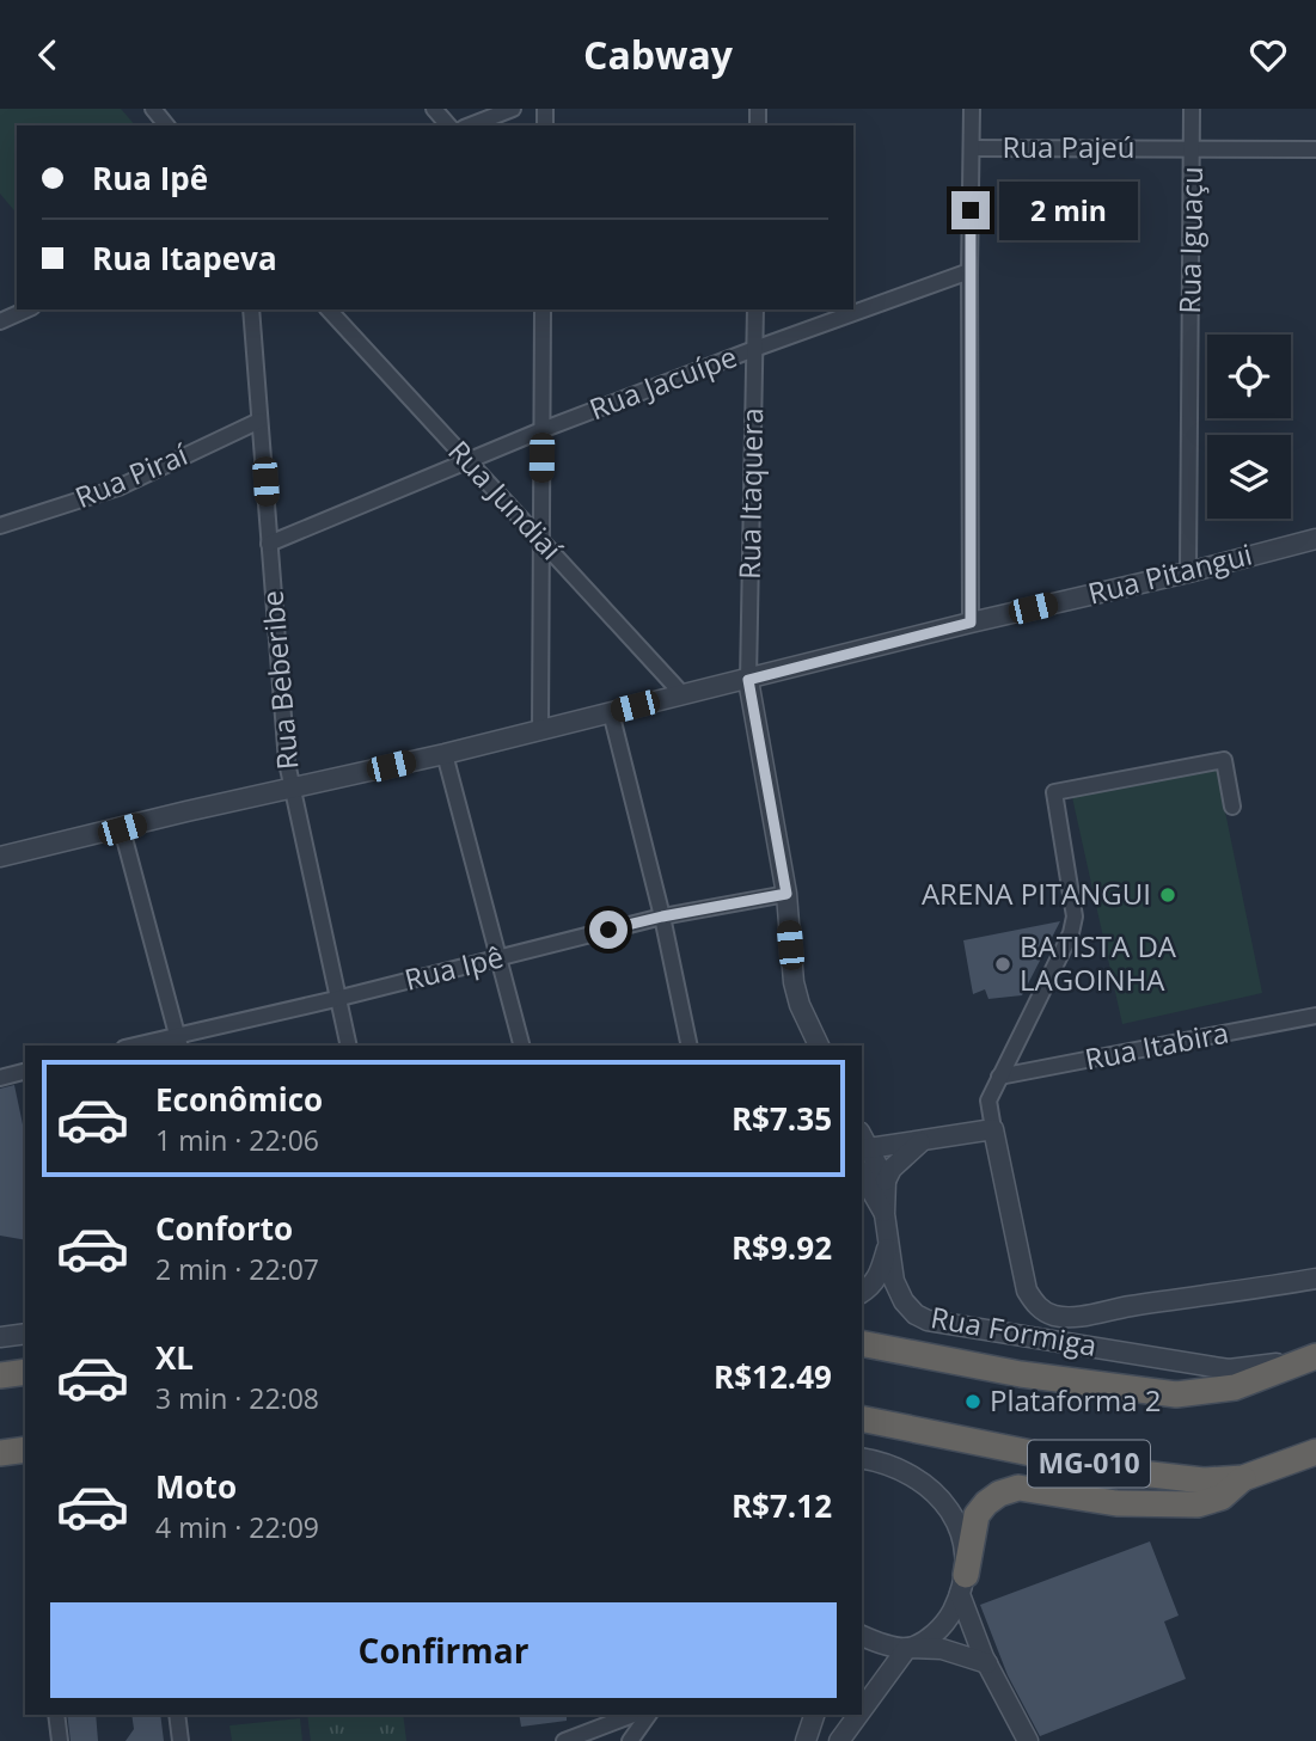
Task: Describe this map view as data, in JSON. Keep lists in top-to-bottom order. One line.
{"streets":{"highway":["MG-010"],"street":["Rua Pajeú","Rua Iguaçu","Rua Jacuípe","Rua Piraí","Rua Itaquera","Rua Jundiaí","Rua Pitangui","Rua Beberibe","Rua Ipê","Rua Itabira","Rua Formiga"]},"crossings":[["Rua Pajeú","Rua Iguaçu"],["Rua Iguaçu","Rua Pitangui"],["Rua Jacuípe","Rua Itaquera"],["Rua Jacuípe","Rua Jundiaí"],["Rua Jacuípe","Rua Beberibe"],["Rua Piraí","Rua Beberibe"],["Rua Itaquera","Rua Pitangui"],["Rua Jundiaí","Rua Pitangui"],["Rua Pitangui","Rua Beberibe"],["Rua Beberibe","Rua Ipê"]],"places":["ARENA PITANGUI","BATISTA DA LAGOINHA","Plataforma 2"],"page":{"header":"Cabway","banner":["Rua Ipê","Rua Itapeva"],"bubble":"2 min","list":[{"name":"Econômico","note":"1 min · 22:06","value":"R$7.35"},{"name":"Conforto","note":"2 min · 22:07","value":"R$9.92"},{"name":"XL","note":"3 min · 22:08","value":"R$12.49"},{"name":"Moto","note":"4 min · 22:09","value":"R$7.12"}],"buttons":"Confirmar"}}
